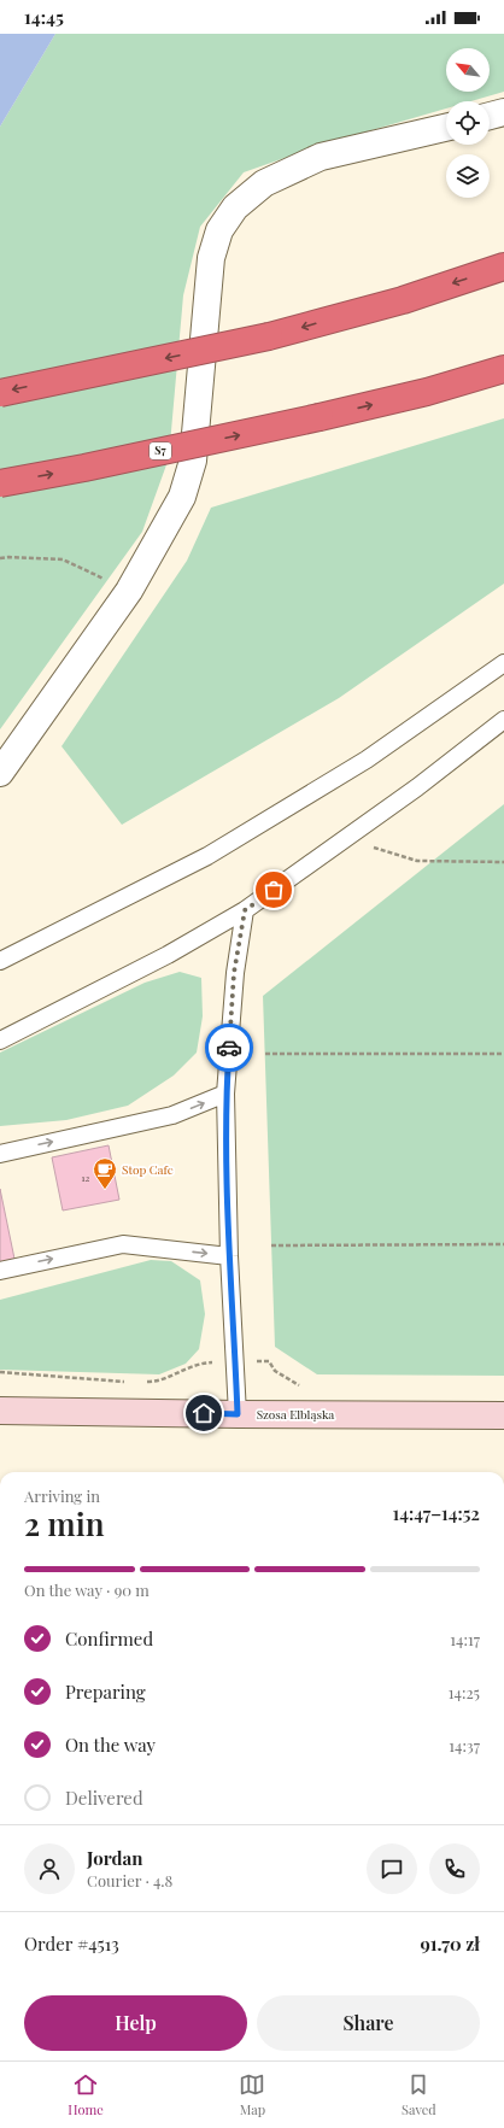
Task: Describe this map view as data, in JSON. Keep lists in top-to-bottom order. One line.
{"streets":{"highway":["S7"],"main road":["Szosa Elbląska"]},"places":{"cafe":["Stop Cafe"]},"house_numbers":["12"],"north":"top left","page":{"status":"14:45","heading":["2 min","Arriving in","14:47–14:52"],"panel":["Jordan","Courier · 4.8","Order #4513","91.70 zł"],"bar":"On the way · 90 m","list":[["Confirmed","14:17"],["Preparing","14:25"],["On the way","14:37"],"Delivered"],"buttons":["Help","Share"],"tabs":["Home","Map","Saved"]}}
